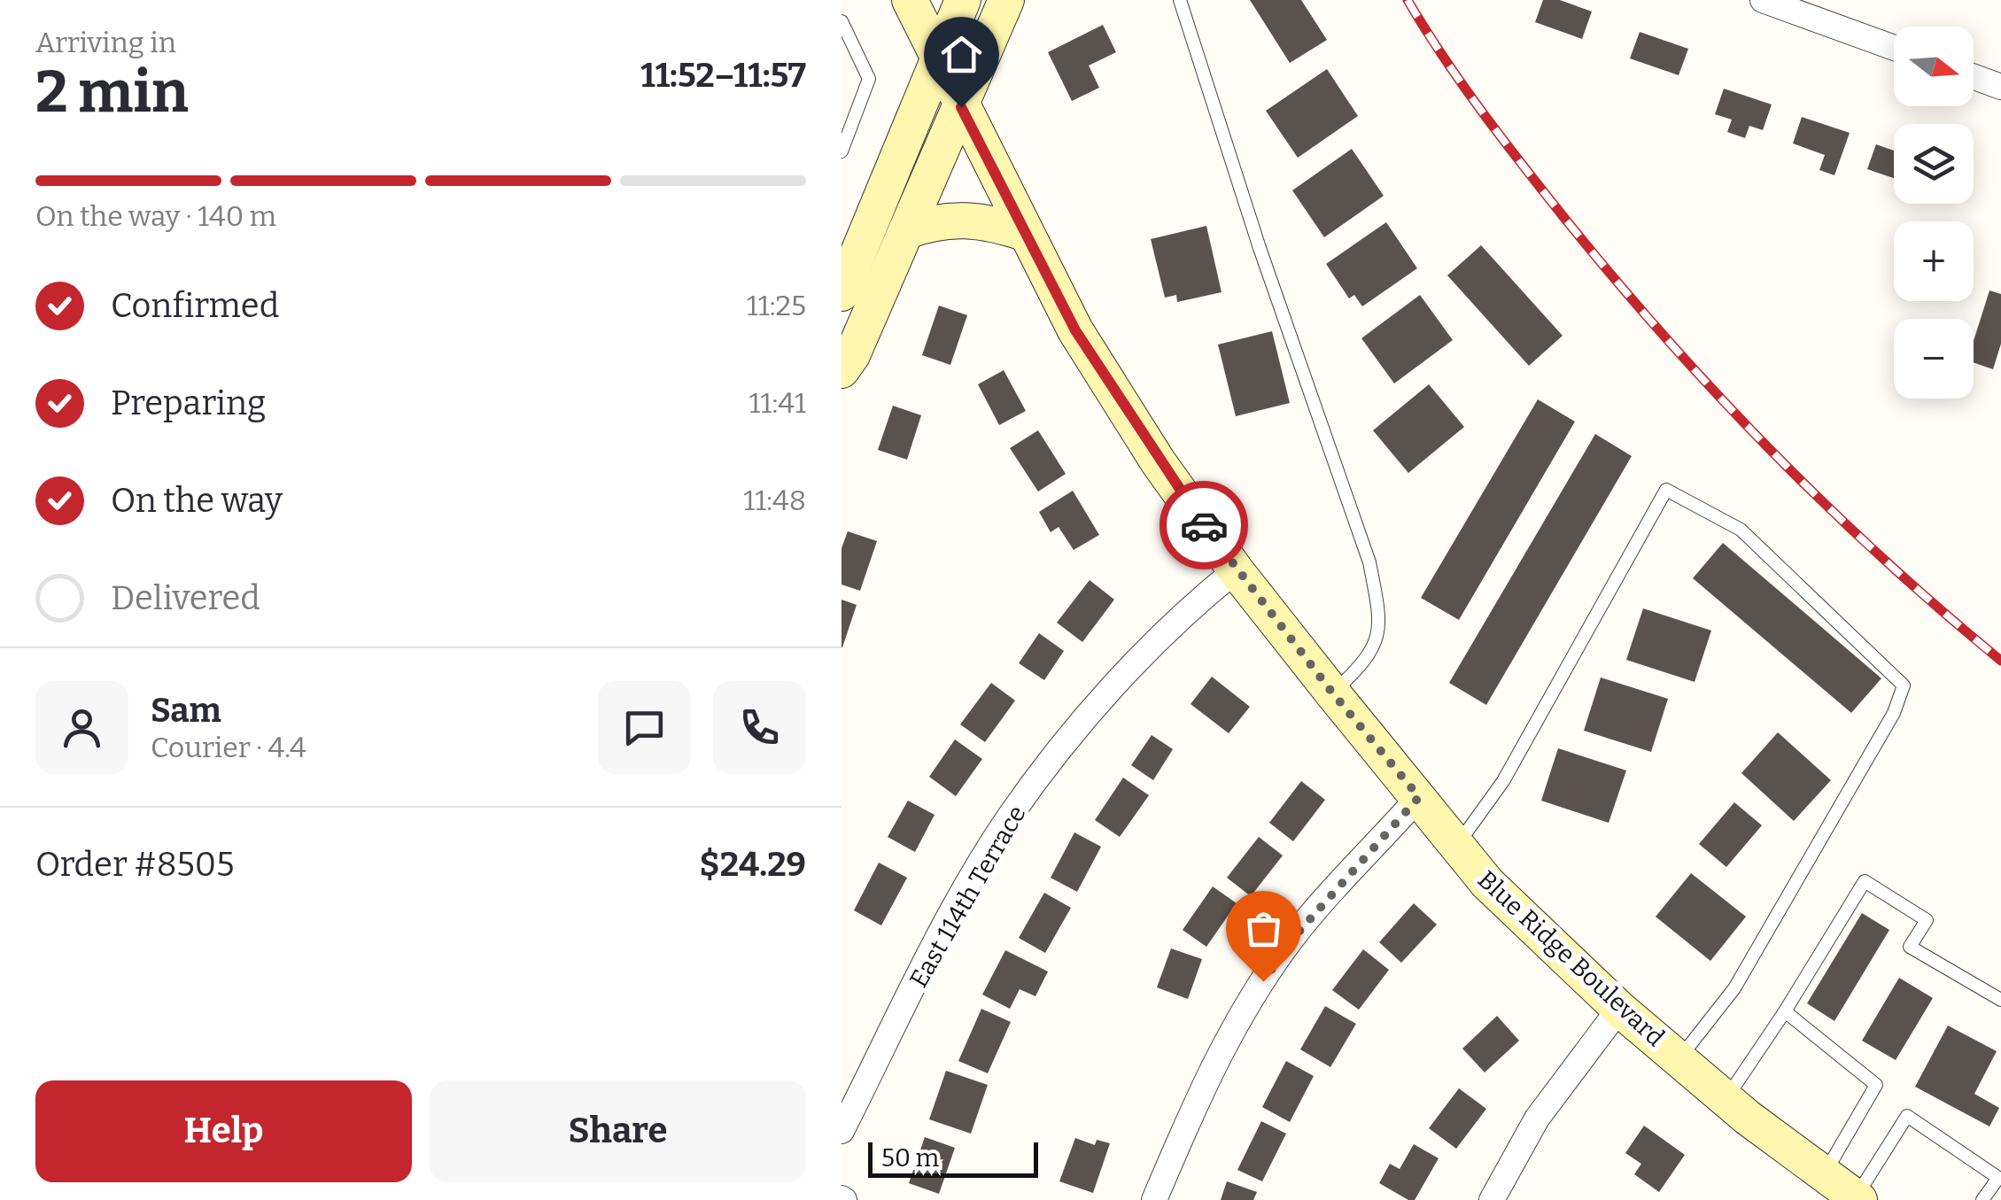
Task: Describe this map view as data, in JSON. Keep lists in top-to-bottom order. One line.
{"streets":{"main road":["Blue Ridge Boulevard"],"street":["East 114th Terrace"]},"crossings":[["East 114th Terrace","Blue Ridge Boulevard"]],"scale_bar":"50 m","north":"right","page":{"heading":["2 min","Arriving in","11:52–11:57"],"panel":["Sam","Courier · 4.4","Order #8505","$24.29"],"map_buttons":["+","−"],"bar":"On the way · 140 m","list":[["Confirmed","11:25"],["Preparing","11:41"],["On the way","11:48"],"Delivered"],"buttons":["Help","Share"],"scale":"50 m"}}
